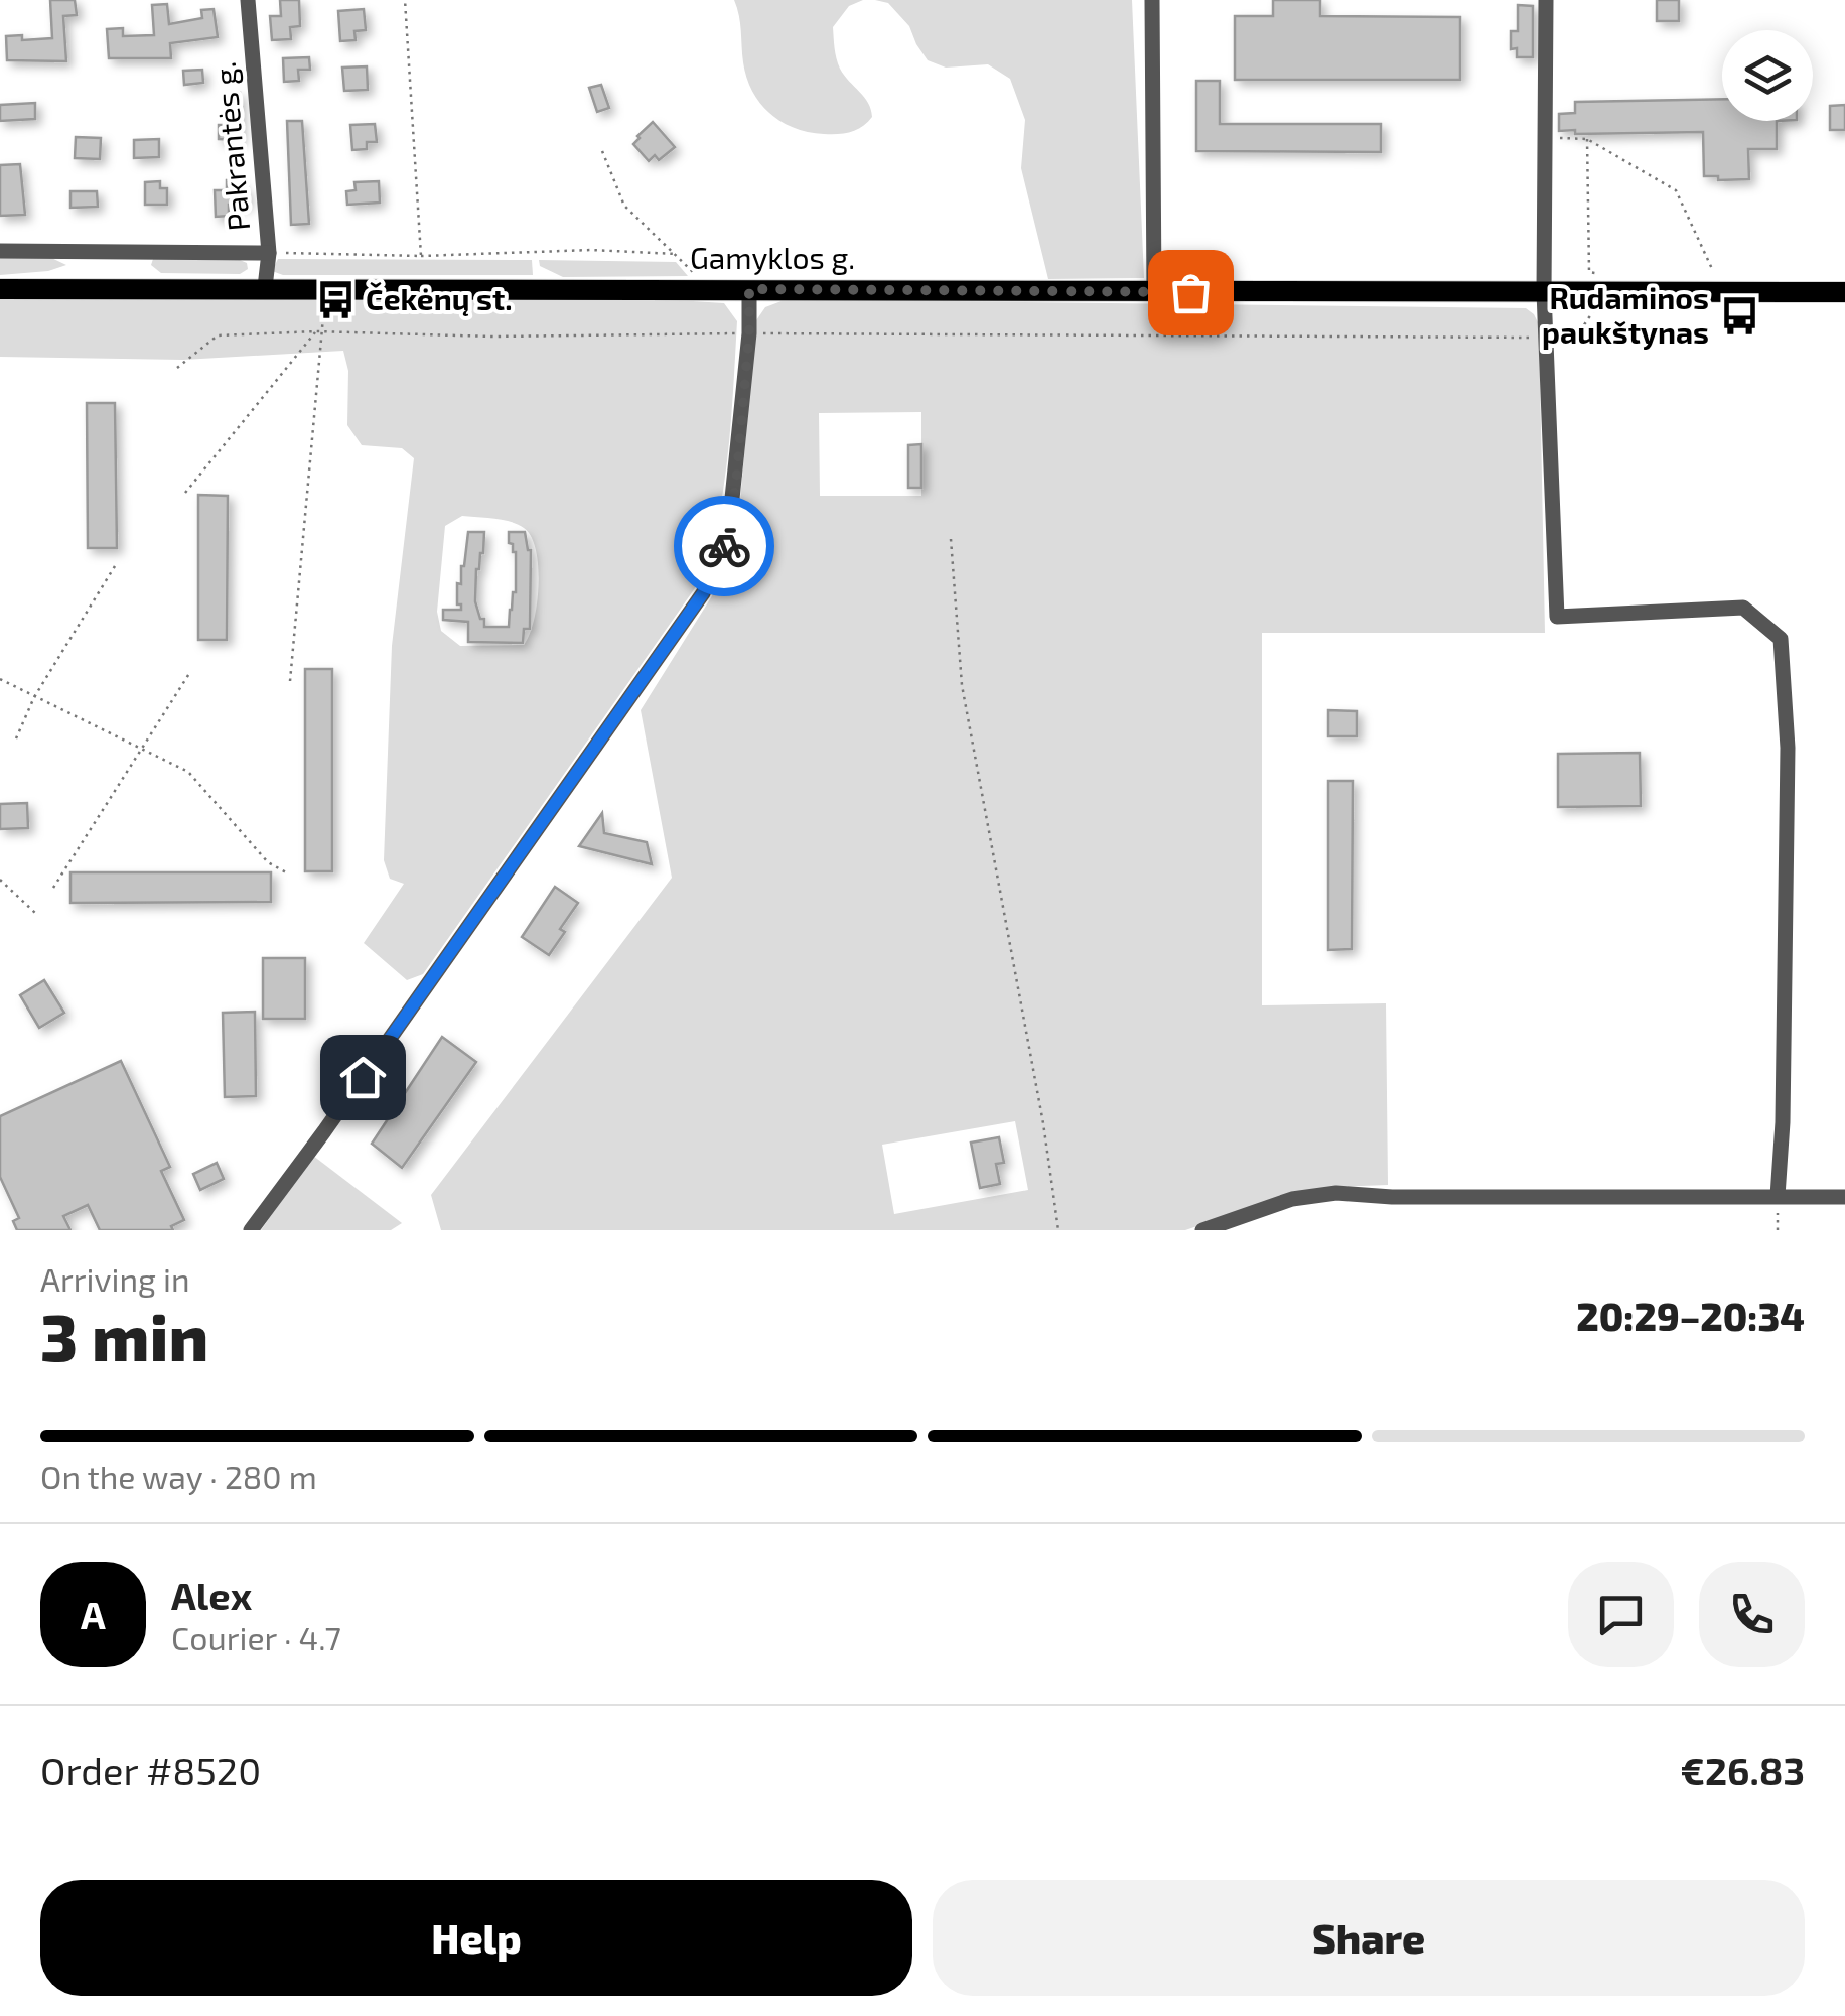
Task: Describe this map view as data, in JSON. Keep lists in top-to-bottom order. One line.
{"streets":{"main road":["Gamyklos g."],"street":["Pakrantės g."]},"crossings":[["Pakrantės g.","Gamyklos g."]],"places":{"bus stop":["Čekėnų st.","Rudaminos paukštynas"]},"page":{"heading":["3 min","Arriving in","20:29–20:34"],"panel":["Alex","Courier · 4.7","Order #8520","€26.83"],"bar":"On the way · 280 m","round":"A","buttons":["Help","Share"]}}
